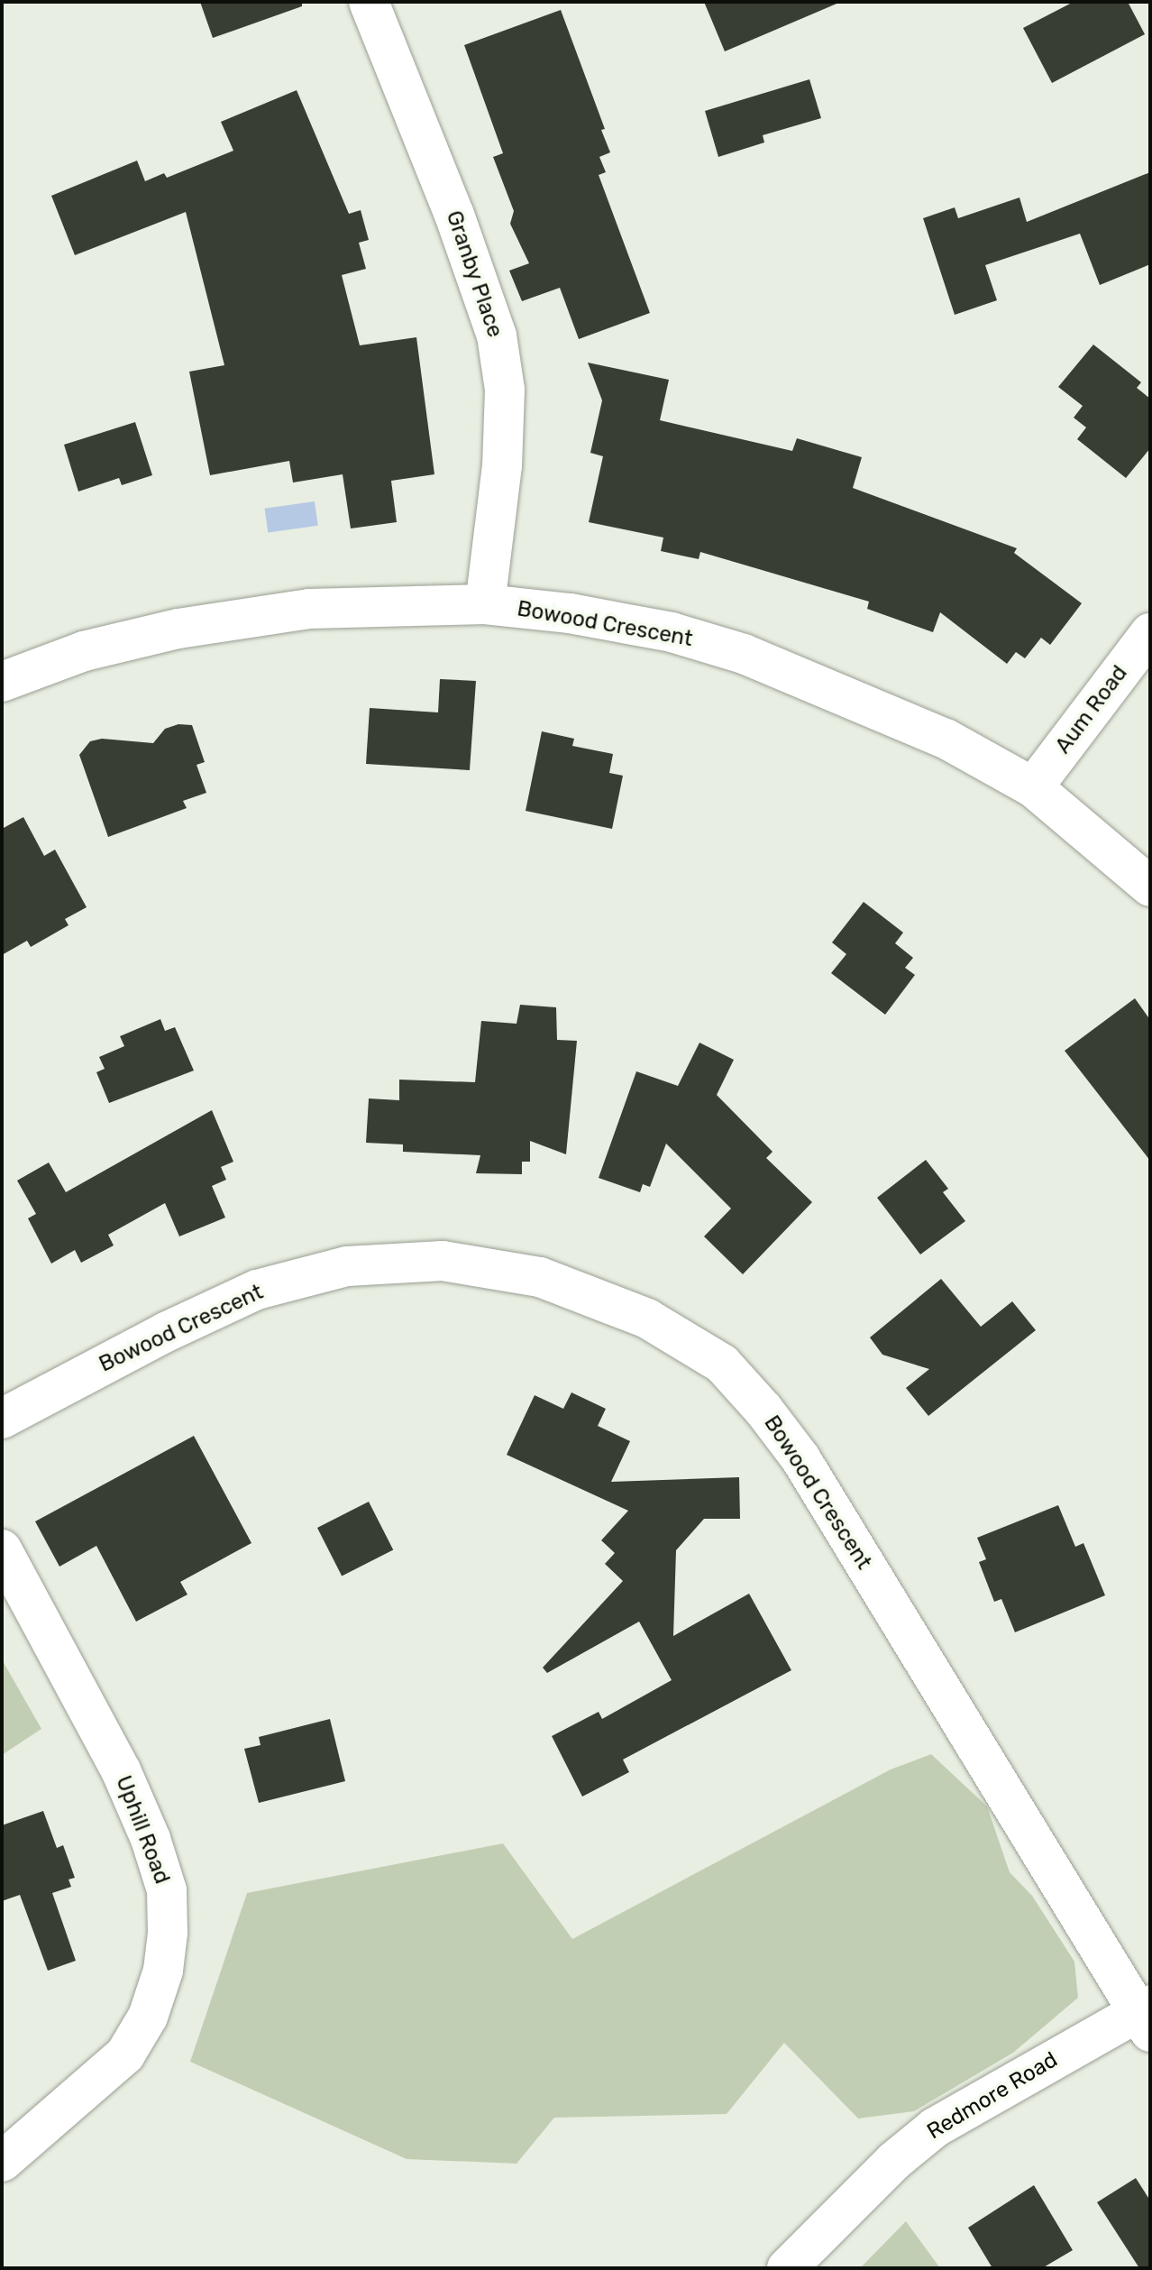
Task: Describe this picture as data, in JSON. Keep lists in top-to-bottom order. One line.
{"streets":{"street":["Granby Place","Bowood Crescent","Aum Road","Uphill Road","Redmore Road"]},"crossings":[["Granby Place","Bowood Crescent"],["Bowood Crescent","Aum Road"],["Bowood Crescent","Redmore Road"]]}
